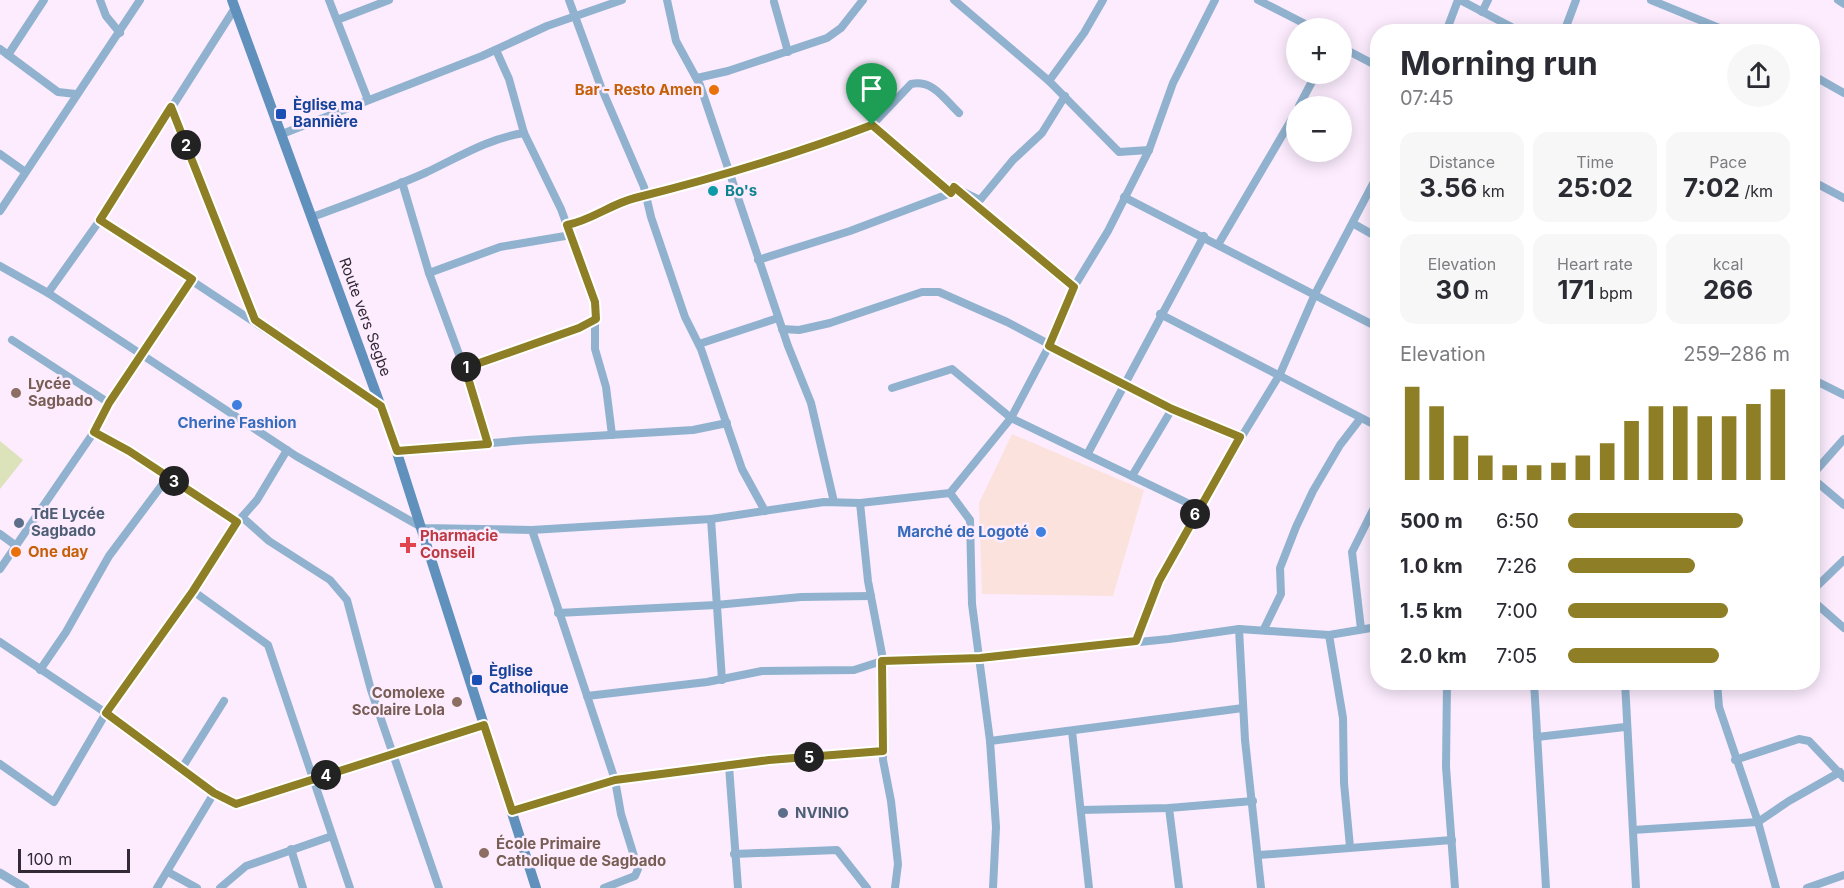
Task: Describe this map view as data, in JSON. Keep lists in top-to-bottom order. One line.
{"streets":{"main road":["Route vers Segbe"]},"places":{"other":["Bar - Resto Amen","Bo's","Lycée Sagbado","Cherine Fashion","TdE Lycée Sagbado","Marché de Logoté","One day","Comolexe Scolaire Lola","NVINIO","École Primaire Catholique de Sagbado"],"transit":["Èglise ma Bannière","Èglise Catholique"],"health":["Pharmacie Conseil"]},"scale_bar":"100 m","page":{"map_buttons":["+","−"],"heading":["Morning run","07:45"],"stats":[["Distance","3.56 km"],["Time","25:02"],["Pace","7:02 /km"],["Elevation","30 m"],["Heart rate","171 bpm"],["kcal","266"]],"pins":["2","1","3","6","5","4"],"chart":["Elevation","259–286 m"],"list":[{"name":"500 m","note":"6:50"},{"name":"1.0 km","note":"7:26"},{"name":"1.5 km","note":"7:00"},{"name":"2.0 km","note":"7:05"}],"scale":"100 m"}}
